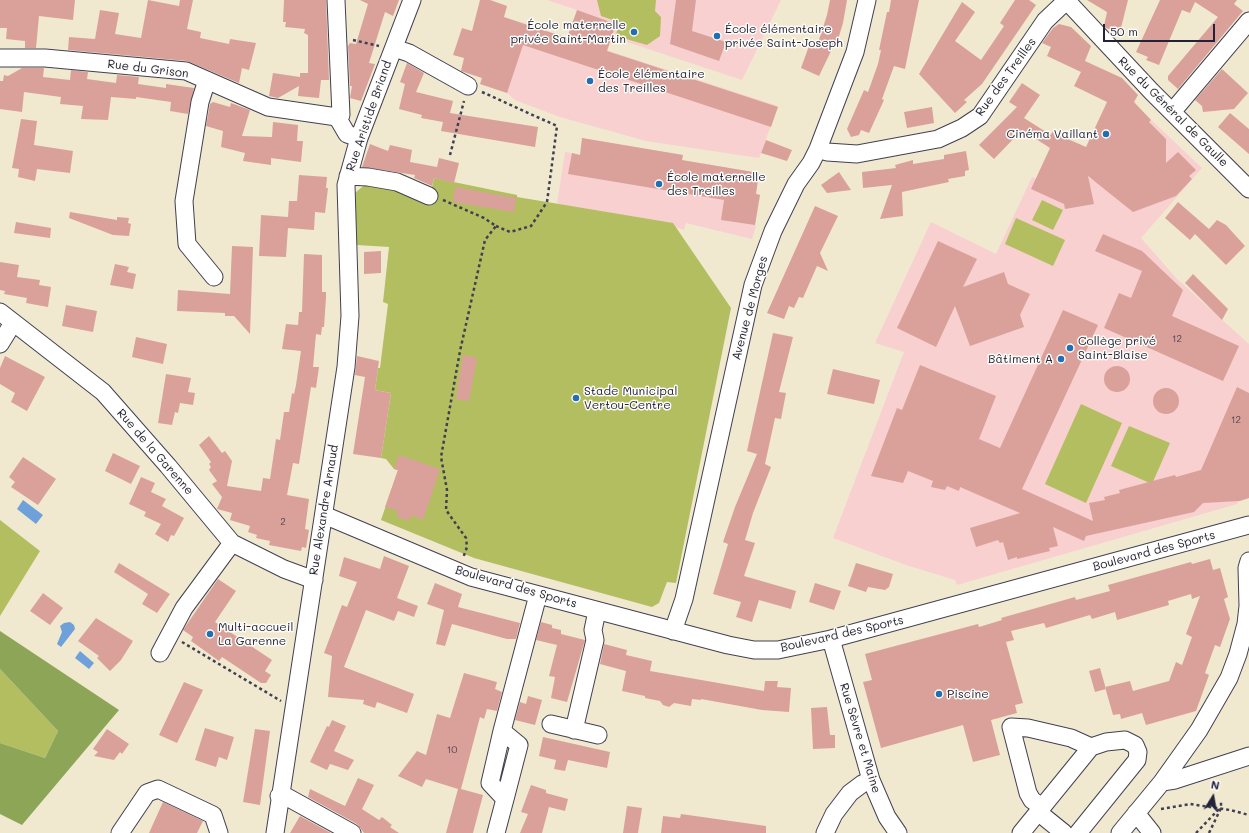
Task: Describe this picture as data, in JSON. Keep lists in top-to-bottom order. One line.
{"streets":{"street":["Rue du Grison","Rue des Treilles","Rue du Général de Gaulle","Rue Aristide Briand","Avenue de Morges","Rue de la Garenne","Rue Alexandre Arnaud","Boulevard des Sports","Rue Sèvre et Maine"]},"crossings":[["Rue du Grison","Rue Aristide Briand"],["Rue des Treilles","Rue du Général de Gaulle"],["Rue des Treilles","Avenue de Morges"],["Rue Aristide Briand","Rue Alexandre Arnaud"],["Avenue de Morges","Boulevard des Sports"],["Rue de la Garenne","Rue Alexandre Arnaud"],["Rue Alexandre Arnaud","Boulevard des Sports"],["Boulevard des Sports","Rue Sèvre et Maine"]],"places":["École maternelle privée Saint-Martin","École élémentaire privée Saint-Joseph","École élémentaire des Treilles","Cinéma Vaillant","École maternelle des Treilles","Collège privé Saint-Blaise","Bâtiment A","Stade Municipal Vertou-Centre","Multi-accueil La Garenne","Piscine"],"house_numbers":["12","12","2","10"],"scale_bar":"50 m","north":"top"}
